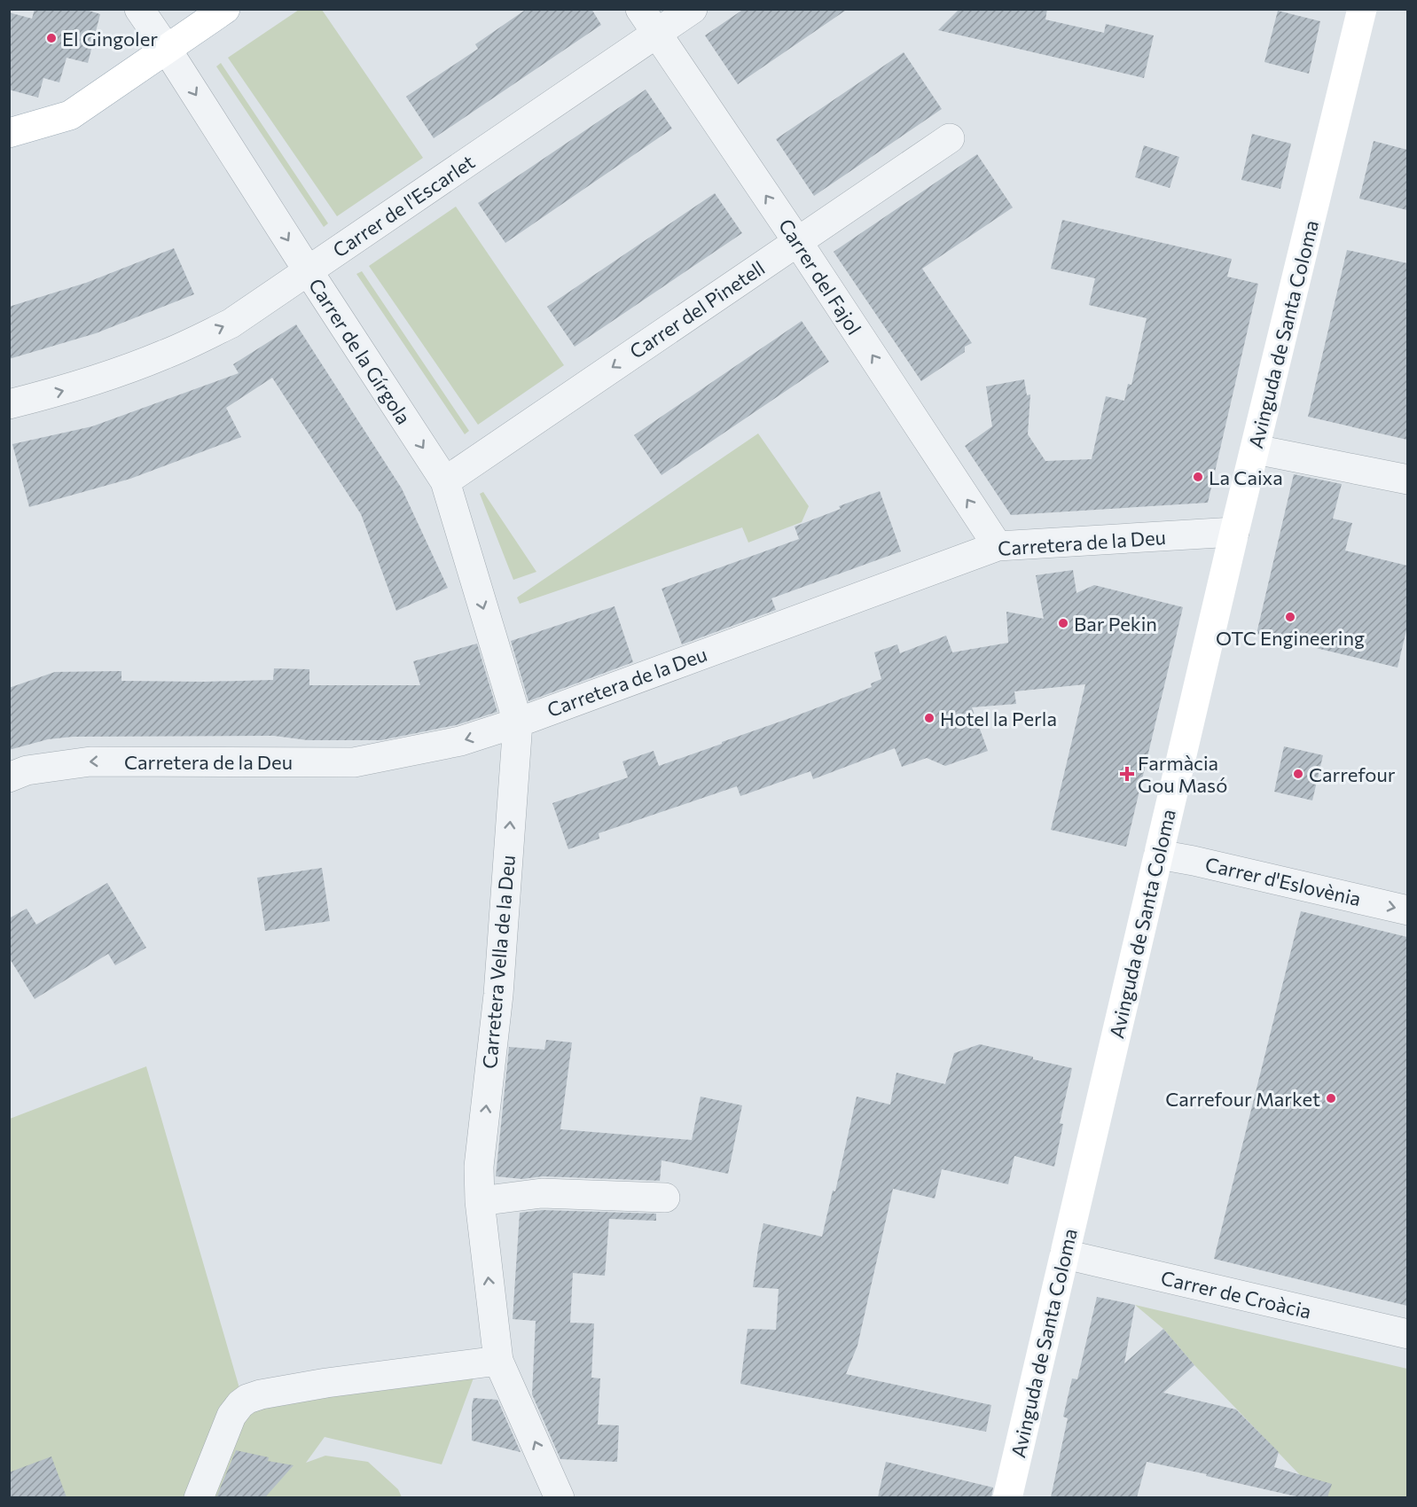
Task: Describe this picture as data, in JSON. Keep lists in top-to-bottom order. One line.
{"streets":{"main road":["Avinguda de Santa Coloma"],"street":["Carrer de l'Escarlet","Carrer del Fajol","Carrer del Pinetell","Carrer de la Gírgola","Carretera de la Deu","Carrer d'Eslovènia","Carretera Vella de la Deu","Carrer de Croàcia"]},"crossings":[["Carrer de l'Escarlet","Carrer del Fajol"],["Carrer de l'Escarlet","Carrer de la Gírgola"],["Carrer del Fajol","Carrer del Pinetell"],["Carrer del Fajol","Carretera de la Deu"],["Carrer del Pinetell","Carrer de la Gírgola"],["Avinguda de Santa Coloma","Carretera de la Deu"],["Avinguda de Santa Coloma","Carrer d'Eslovènia"],["Avinguda de Santa Coloma","Carrer de Croàcia"],["Carrer de la Gírgola","Carretera de la Deu"],["Carrer de la Gírgola","Carretera Vella de la Deu"],["Carretera de la Deu","Carretera Vella de la Deu"]],"one_way":["Carrer de l'Escarlet","Carrer del Fajol","Carrer del Pinetell","Carrer de la Gírgola","Carretera de la Deu","Carrer d'Eslovènia","Carretera Vella de la Deu"],"places":{"other":["El Gingoler","La Caixa","OTC Engineering","Bar Pekin","Hotel la Perla","Carrefour","Carrefour Market"],"health":["Farmàcia Gou Masó"]}}
